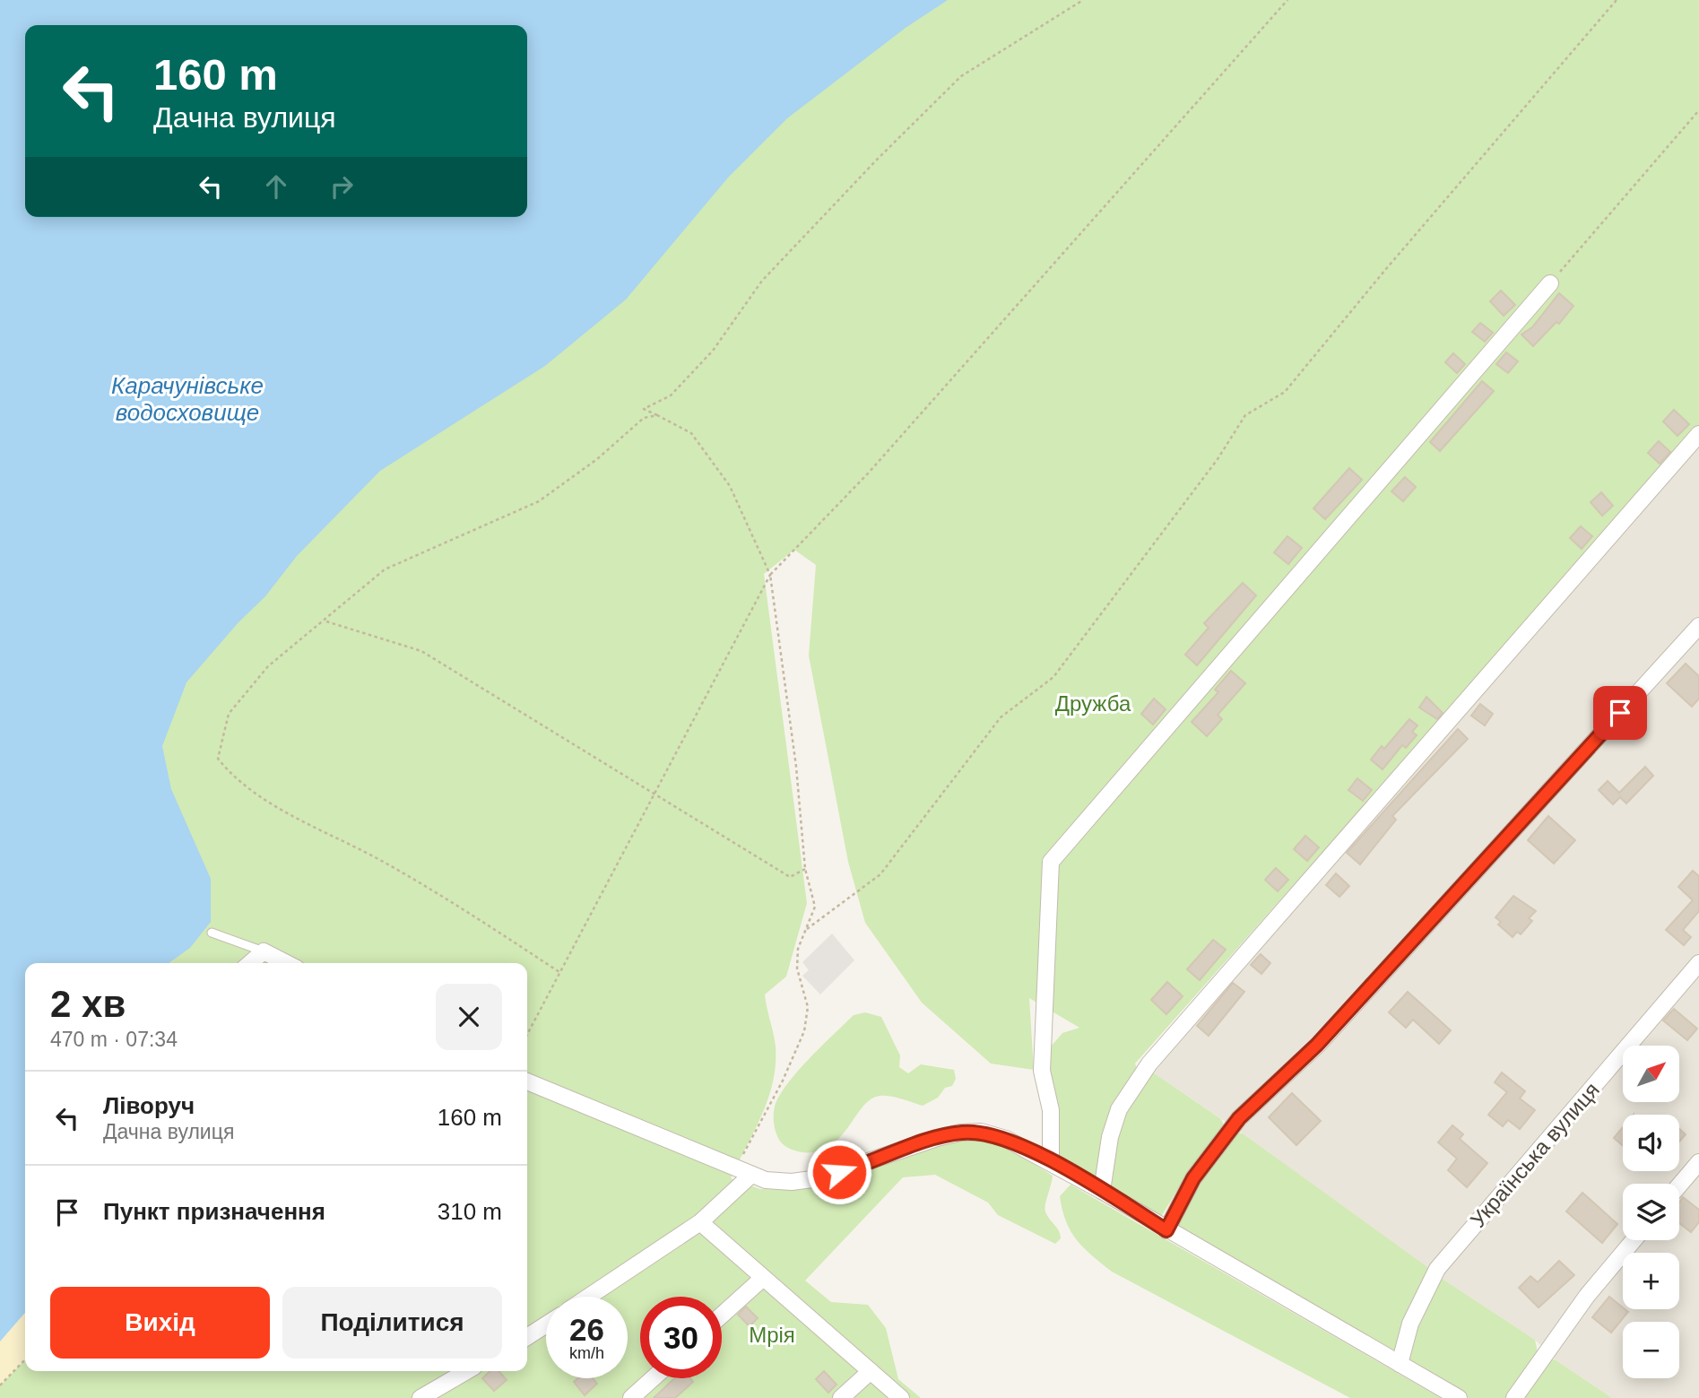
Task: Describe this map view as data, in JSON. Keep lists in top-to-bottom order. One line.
{"streets":{"street":["Українська вулиця"]},"water":["Карачунівське водосховище"],"parks":["Дружба","Мрія"],"north":"top right","page":{"turn":["160 m","Дачна вулиця"],"heading":["2 хв","470 m · 07:34"],"map_buttons":["+","−"],"list":[{"name":"Ліворуч","note":"Дачна вулиця","value":"160 m"},{"name":"Пункт призначення","value":"310 m"}],"buttons":["Вихід","Поділитися"],"speed":"26 km/h","limit":"30"}}
